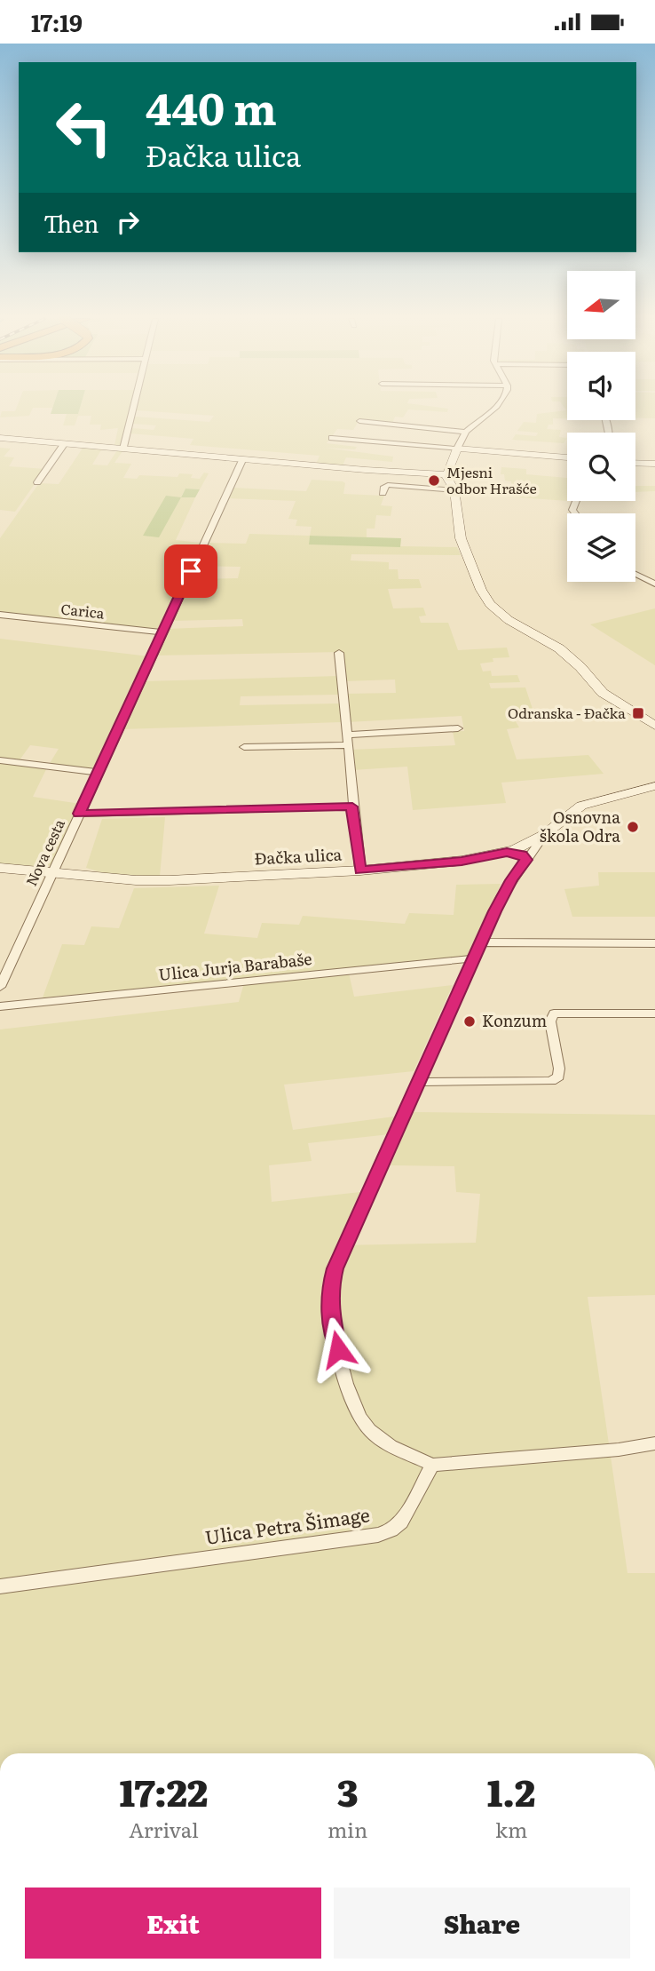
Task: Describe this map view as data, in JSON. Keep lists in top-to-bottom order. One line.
{"streets":{"street":["Carica","Nova cesta","Đačka ulica","Ulica Jurja Barabaše","Ulica Petra Šimage"]},"crossings":[["Carica","Nova cesta"],["Nova cesta","Đačka ulica"]],"places":{"other":["Mjesni odbor Hrašće","Osnovna škola Odra","Konzum"],"transit":["Odranska - Đačka"]},"north":"left","page":{"status":"17:19","turn":["440 m","Đačka ulica"],"then":"Then","eta":["17:22","Arrival","3","min","1.2","km"],"buttons":["Exit","Share"]}}
